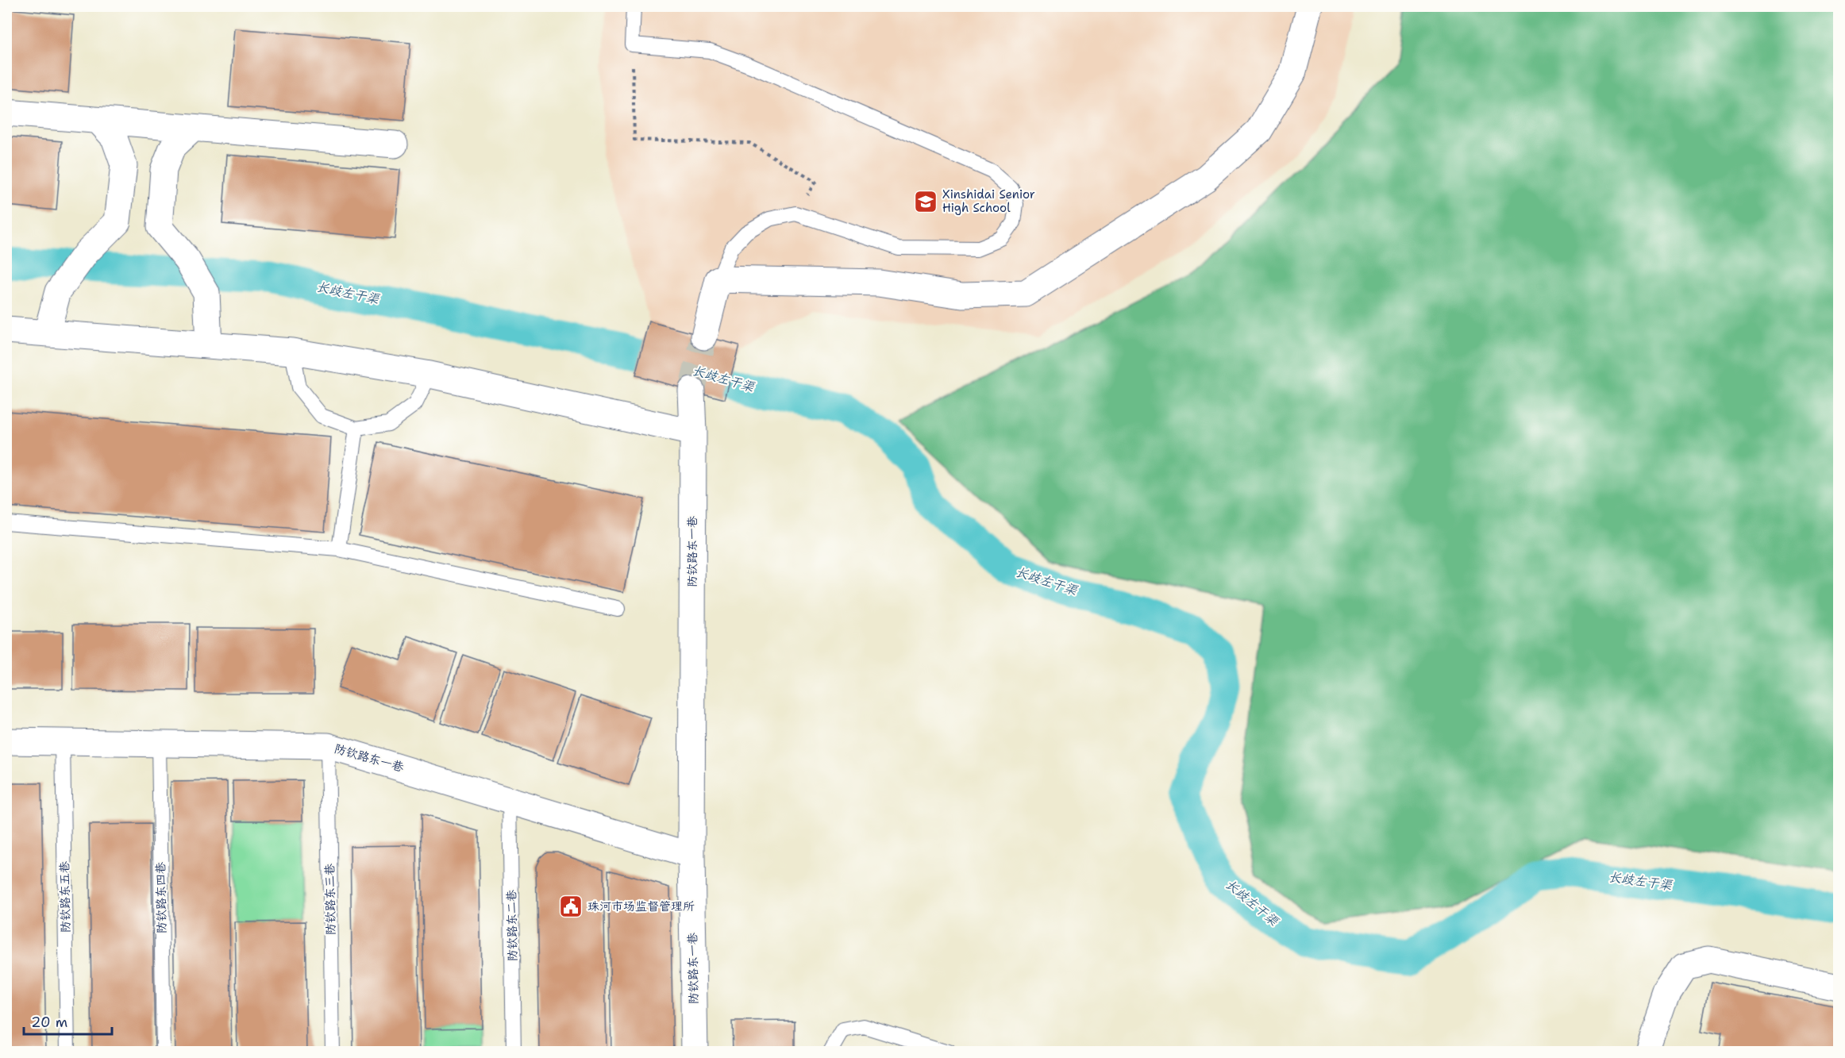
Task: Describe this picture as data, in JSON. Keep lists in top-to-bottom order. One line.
{"streets":{"street":["防钦路东一巷"],"lane":["防钦路东五巷","防钦路东四巷","防钦路东三巷","防钦路东二巷"]},"crossings":[["防钦路东一巷","防钦路东五巷"],["防钦路东一巷","防钦路东四巷"],["防钦路东一巷","防钦路东三巷"],["防钦路东一巷","防钦路东二巷"]],"water":["长歧左干渠"],"places":{"school or university":["Xinshidai Senior High School"],"public building":["珠河市场监督管理所"]},"scale_bar":"20 m"}
